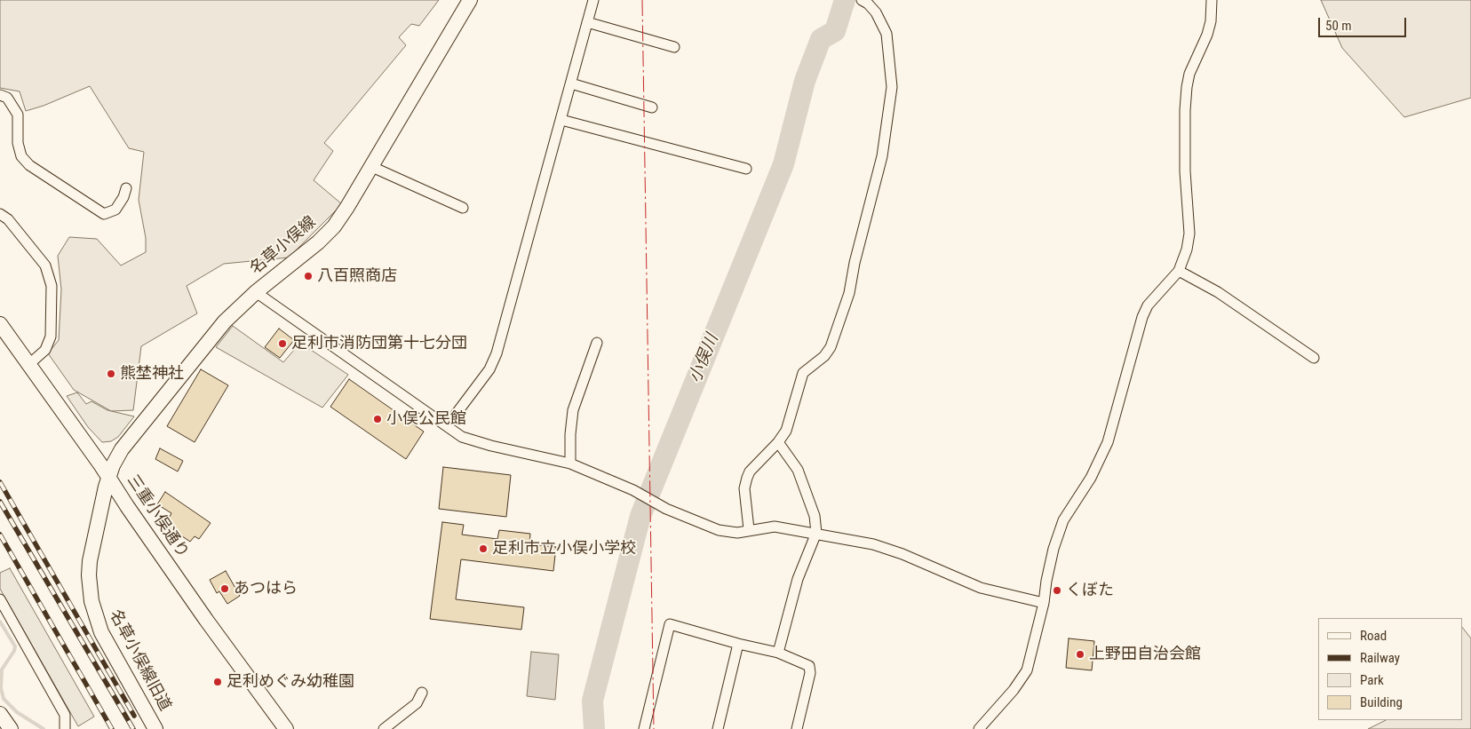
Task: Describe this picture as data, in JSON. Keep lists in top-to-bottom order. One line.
{"streets":{"main road":["名草小俣線","三重小俣通り","名草小俣線旧道"]},"crossings":[["名草小俣線","三重小俣通り"],["名草小俣線","名草小俣線旧道"],["三重小俣通り","名草小俣線旧道"]],"water":["小俣川"],"places":["八百照商店","足利市消防団第十七分団","熊埜神社","小俣公民館","足利市立小俣小学校","あつはら","くぼた","上野田自治会館","足利めぐみ幼稚園"],"legend":["Road","Railway","Park","Building"],"scale_bar":"50 m"}
